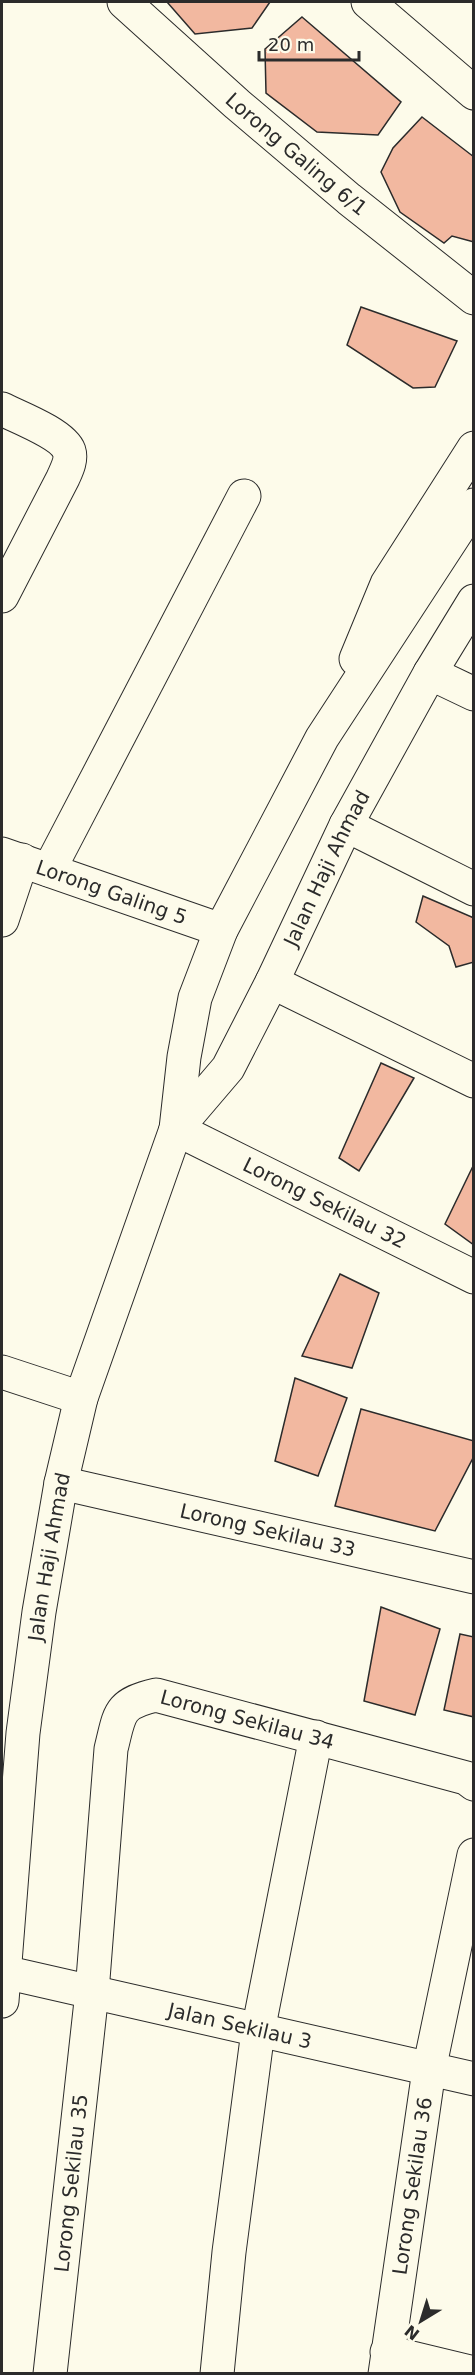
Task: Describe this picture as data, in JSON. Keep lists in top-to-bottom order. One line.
{"streets":{"street":["Lorong Galing 6/1","Jalan Haji Ahmad","Lorong Galing 5","Lorong Sekilau 32","Lorong Sekilau 33","Lorong Sekilau 34","Jalan Sekilau 3","Lorong Sekilau 35","Lorong Sekilau 36"]},"crossings":[["Jalan Haji Ahmad","Lorong Galing 5"],["Jalan Haji Ahmad","Lorong Sekilau 32"],["Jalan Haji Ahmad","Lorong Sekilau 33"],["Jalan Haji Ahmad","Jalan Sekilau 3"],["Lorong Sekilau 34","Jalan Sekilau 3"],["Lorong Sekilau 34","Lorong Sekilau 35"],["Jalan Sekilau 3","Lorong Sekilau 35"],["Jalan Sekilau 3","Lorong Sekilau 36"]],"scale_bar":"20 m","north":"bottom left"}
